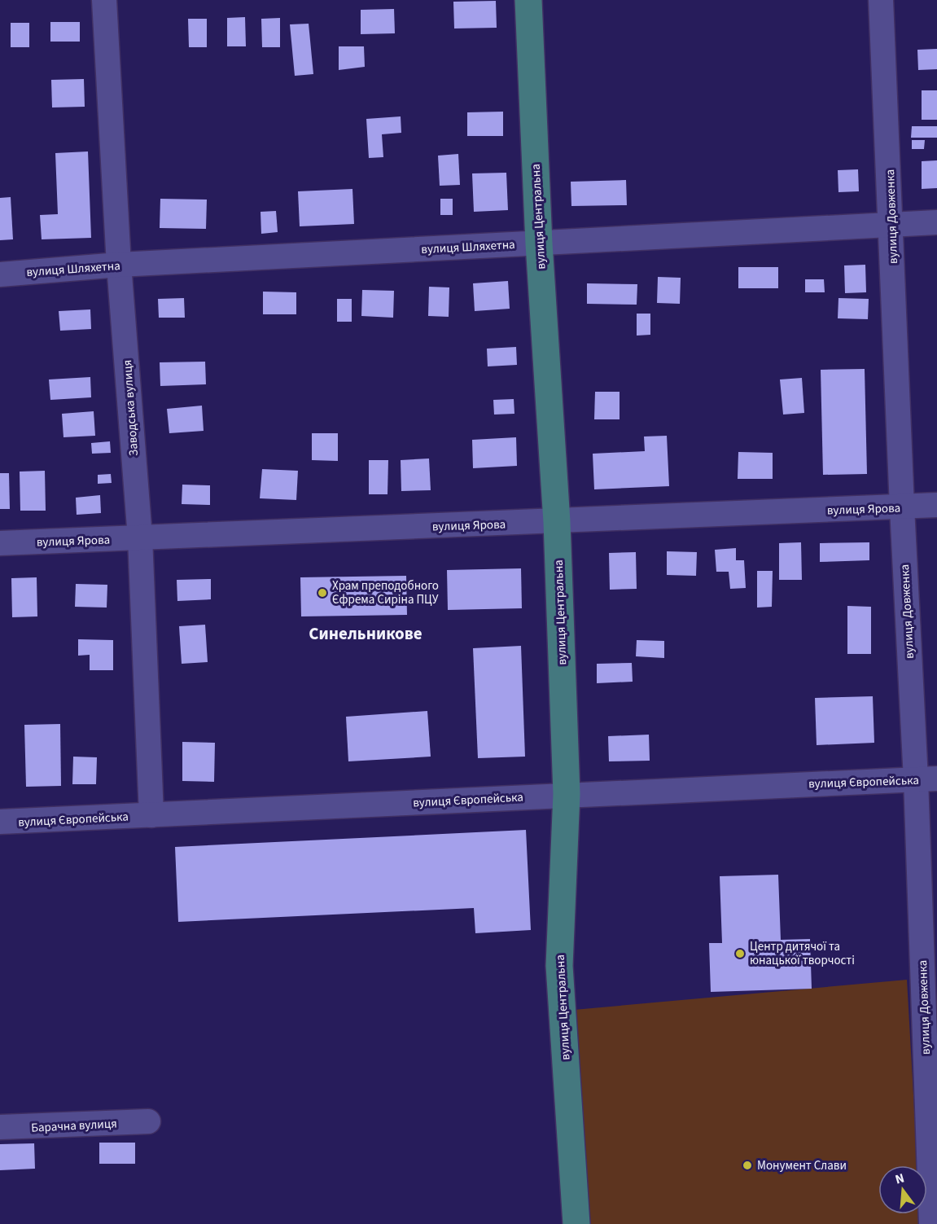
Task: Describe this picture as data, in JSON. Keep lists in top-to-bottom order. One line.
{"streets":{"main road":["вулиця Центральна"],"street":["вулиця Довженка","вулиця Шляхетна","Заводська вулиця","вулиця Ярова","вулиця Європейська","Барачна вулиця"]},"crossings":[["вулиця Центральна","вулиця Шляхетна"],["вулиця Центральна","вулиця Ярова"],["вулиця Центральна","вулиця Європейська"],["вулиця Довженка","вулиця Шляхетна"],["вулиця Довженка","вулиця Ярова"],["вулиця Довженка","вулиця Європейська"],["вулиця Шляхетна","Заводська вулиця"],["Заводська вулиця","вулиця Ярова"],["Заводська вулиця","вулиця Європейська"]],"districts":["Синельникове"],"places":["Храм преподобного Єфрема Сиріна ПЦУ","Центр дитячої та юнацької творчості","Монумент Слави"],"north":"top"}
